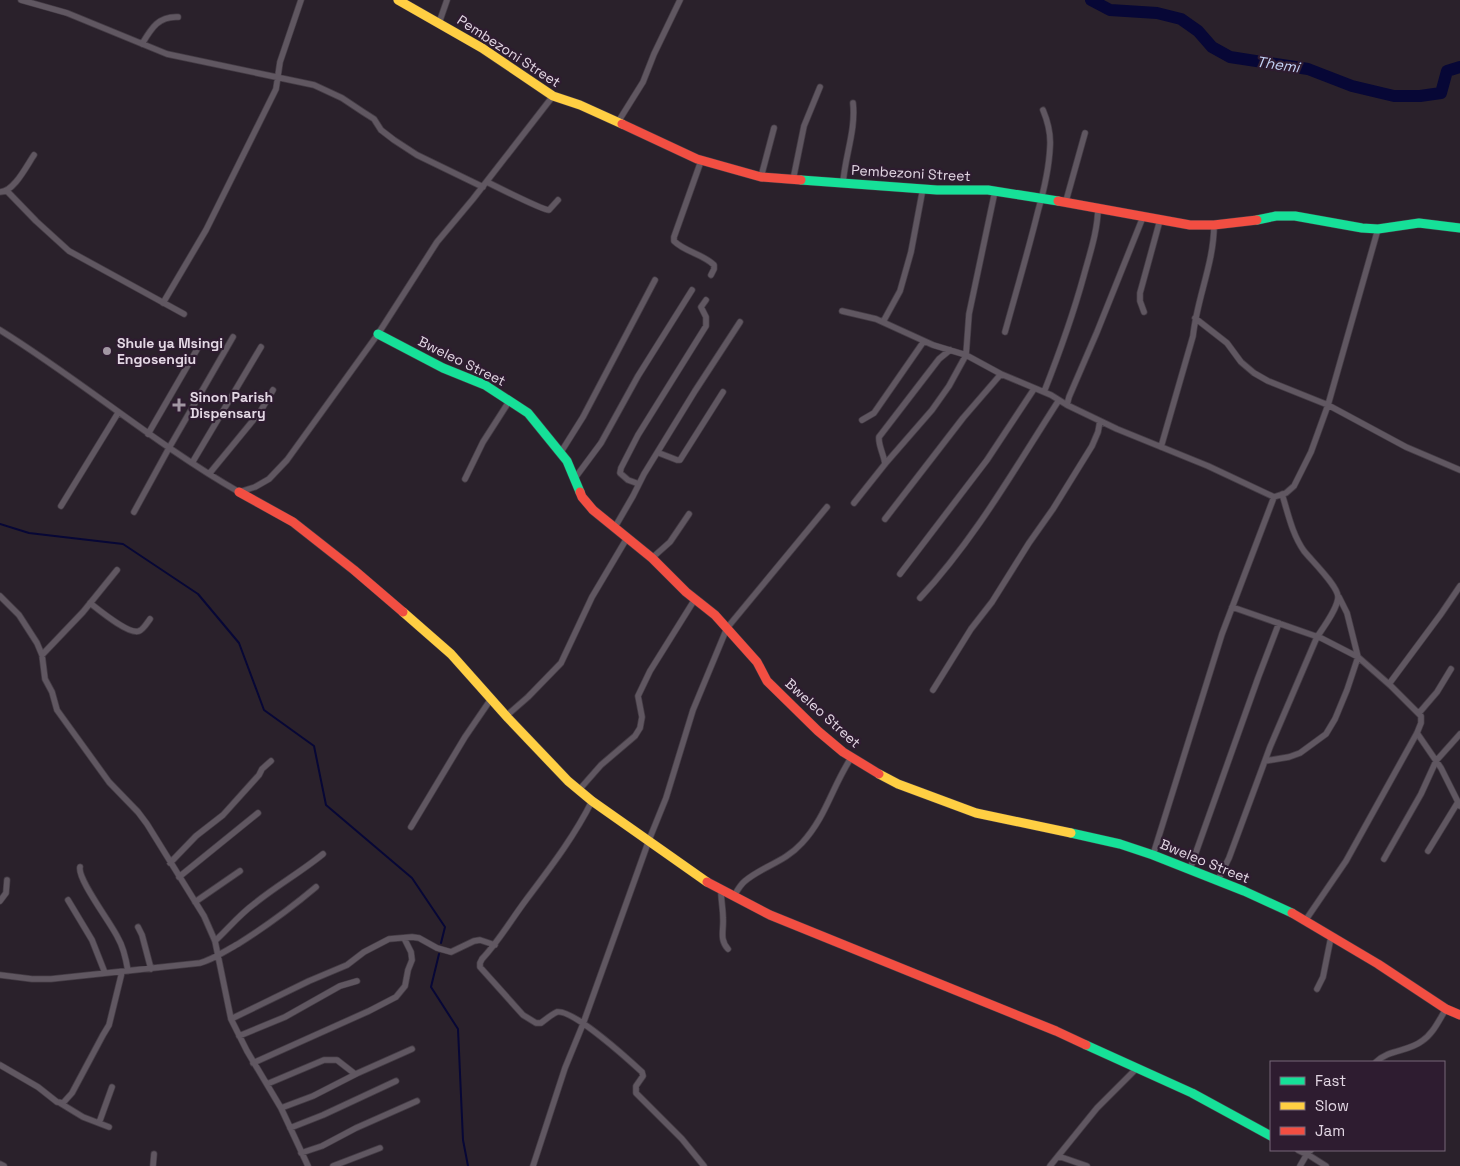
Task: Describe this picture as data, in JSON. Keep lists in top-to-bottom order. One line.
{"streets":{"street":["Pembezoni Street","Bweleo Street"]},"water":["Themi"],"places":{"other":["Shule ya Msingi Engosengiu"],"health":["Sinon Parish Dispensary"]},"legend":["Fast","Slow","Jam"]}
